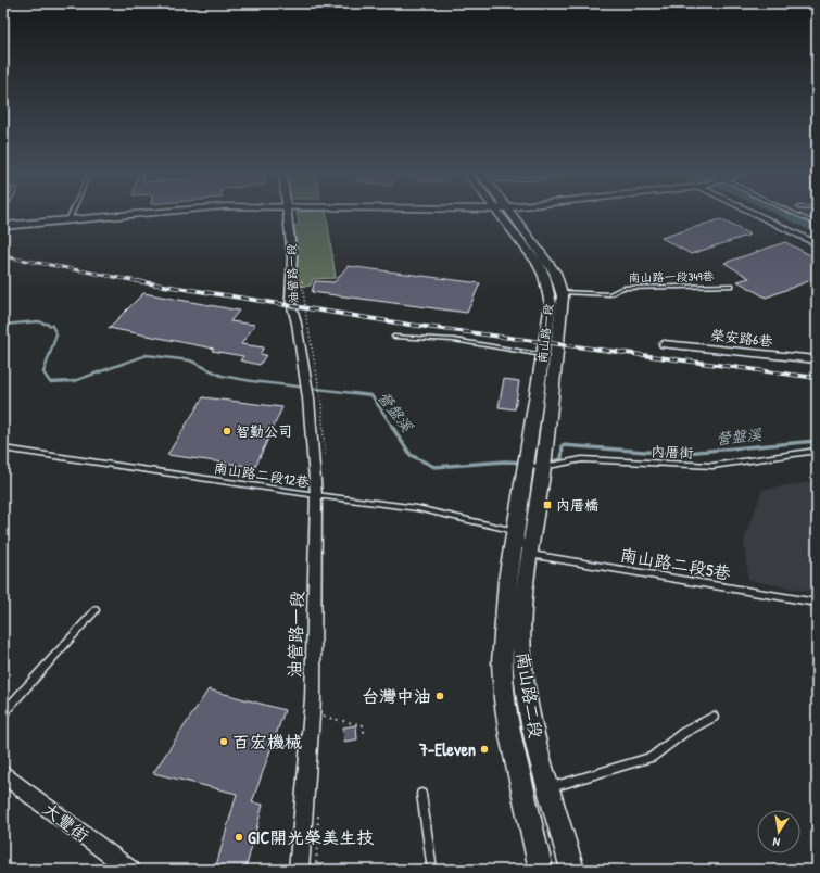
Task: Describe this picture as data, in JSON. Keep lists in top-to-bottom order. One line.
{"streets":{"street":["油管路一段","南山路一段","榮安路6巷","南山路二段","大豐街"],"lane":["南山路一段349巷","內厝街","南山路二段12巷","南山路二段5巷"]},"crossings":[["油管路一段","南山路二段12巷"],["南山路一段349巷","南山路一段"],["南山路一段","內厝街"],["南山路一段","南山路二段"],["內厝街","南山路二段"],["南山路二段12巷","南山路二段"],["南山路二段5巷","南山路二段"]],"water":["營盤溪"],"places":{"other":["智勤公司","台灣中油","百宏機械","7-Eleven","GIC開光榮美生技"],"transit":["內厝橋"]},"north":"bottom"}
